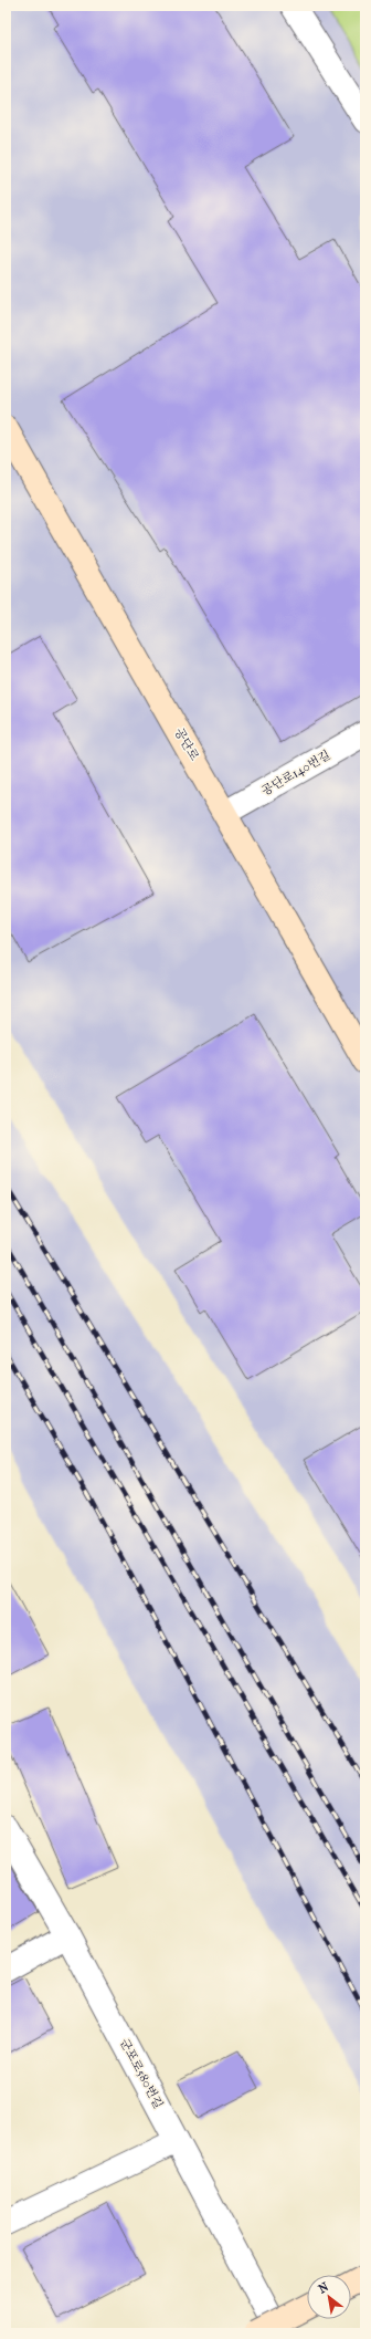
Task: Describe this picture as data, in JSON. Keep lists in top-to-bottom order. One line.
{"streets":{"street":["공단로","공단로140번길","군포로580번길"]},"crossings":[["공단로","공단로140번길"]],"north":"top left"}
